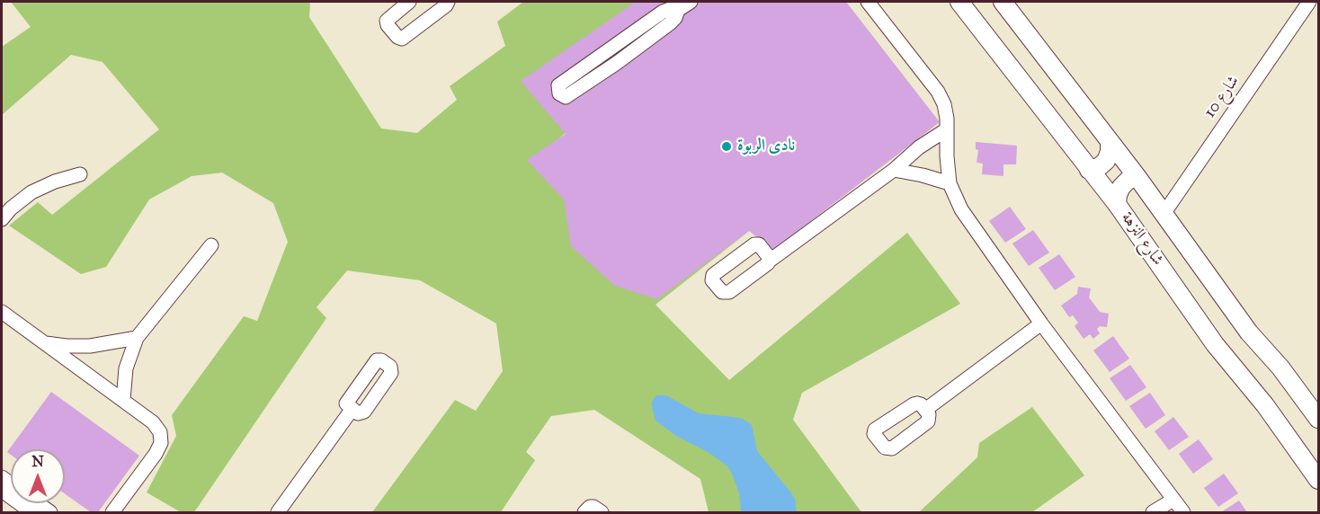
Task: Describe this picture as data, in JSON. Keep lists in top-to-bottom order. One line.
{"streets":{"main road":["شارع النزهة"],"street":["شارع 10"]},"crossings":[["شارع 10","شارع النزهة"]],"places":["نادى الربوة"],"north":"top"}
